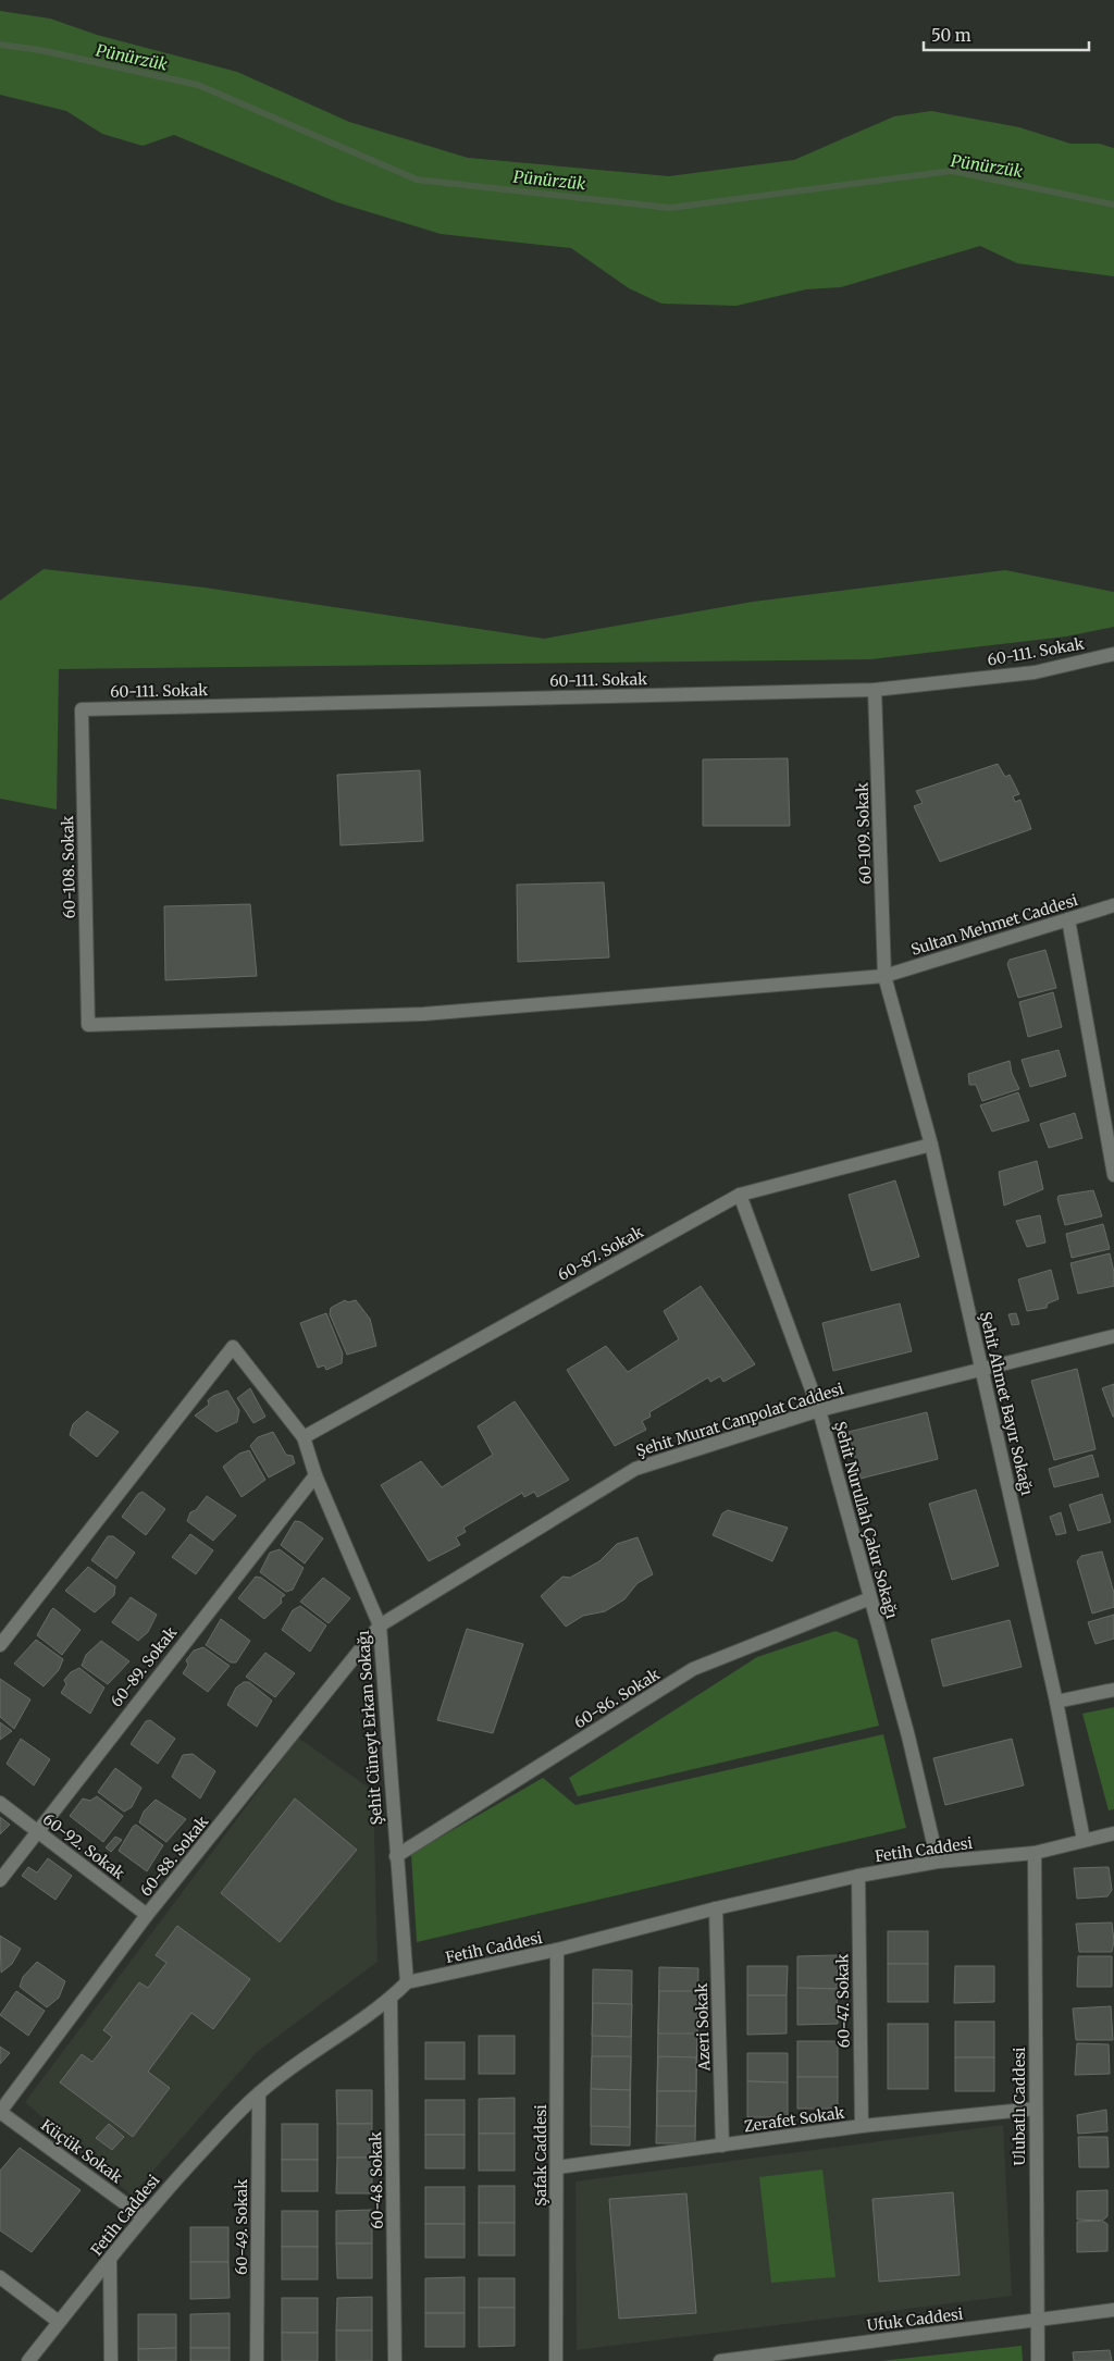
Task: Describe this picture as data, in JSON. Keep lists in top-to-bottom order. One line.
{"streets":{"street":["60-111. Sokak","60-109. Sokak","60-108. Sokak","Sultan Mehmet Caddesi","60-87. Sokak","Şehit Ahmet Bayır Sokağı","Şehit Murat Canpolat Caddesi","Şehit Nurullah Çakır Sokağı","60-89. Sokak","60-86. Sokak","Şehit Cüneyt Erkan Sokağı","60-92. Sokak","Fetih Caddesi","60-88. Sokak","60-47. Sokak","Azeri Sokak","Ulubatlı Caddesi","Zerafet Sokak","Küçük Sokak","Şafak Caddesi","60-48. Sokak","60-49. Sokak","Ufuk Caddesi"]},"crossings":[["60-111. Sokak","60-109. Sokak"],["60-111. Sokak","60-108. Sokak"],["60-109. Sokak","Sultan Mehmet Caddesi"],["60-109. Sokak","Şehit Ahmet Bayır Sokağı"],["60-108. Sokak","Sultan Mehmet Caddesi"],["Sultan Mehmet Caddesi","Şehit Ahmet Bayır Sokağı"],["60-87. Sokak","Şehit Ahmet Bayır Sokağı"],["60-87. Sokak","Şehit Nurullah Çakır Sokağı"],["60-87. Sokak","Şehit Cüneyt Erkan Sokağı"],["Şehit Ahmet Bayır Sokağı","Şehit Murat Canpolat Caddesi"],["Şehit Ahmet Bayır Sokağı","Fetih Caddesi"],["Şehit Murat Canpolat Caddesi","Şehit Nurullah Çakır Sokağı"],["Şehit Murat Canpolat Caddesi","Şehit Cüneyt Erkan Sokağı"],["Şehit Murat Canpolat Caddesi","60-88. Sokak"],["Şehit Nurullah Çakır Sokağı","60-86. Sokak"],["Şehit Nurullah Çakır Sokağı","Fetih Caddesi"],["60-89. Sokak","Şehit Cüneyt Erkan Sokağı"],["60-89. Sokak","60-92. Sokak"],["60-86. Sokak","Şehit Cüneyt Erkan Sokağı"],["Şehit Cüneyt Erkan Sokağı","Fetih Caddesi"],["Şehit Cüneyt Erkan Sokağı","60-88. Sokak"],["60-92. Sokak","60-88. Sokak"],["Fetih Caddesi","60-47. Sokak"],["Fetih Caddesi","Azeri Sokak"],["Fetih Caddesi","Ulubatlı Caddesi"],["Fetih Caddesi","Küçük Sokak"],["Fetih Caddesi","Şafak Caddesi"],["Fetih Caddesi","60-48. Sokak"],["Fetih Caddesi","60-49. Sokak"],["60-88. Sokak","Küçük Sokak"],["60-47. Sokak","Zerafet Sokak"],["Azeri Sokak","Zerafet Sokak"],["Ulubatlı Caddesi","Zerafet Sokak"],["Ulubatlı Caddesi","Ufuk Caddesi"],["Zerafet Sokak","Şafak Caddesi"]],"water":["Pünürzük"],"scale_bar":"50 m"}
